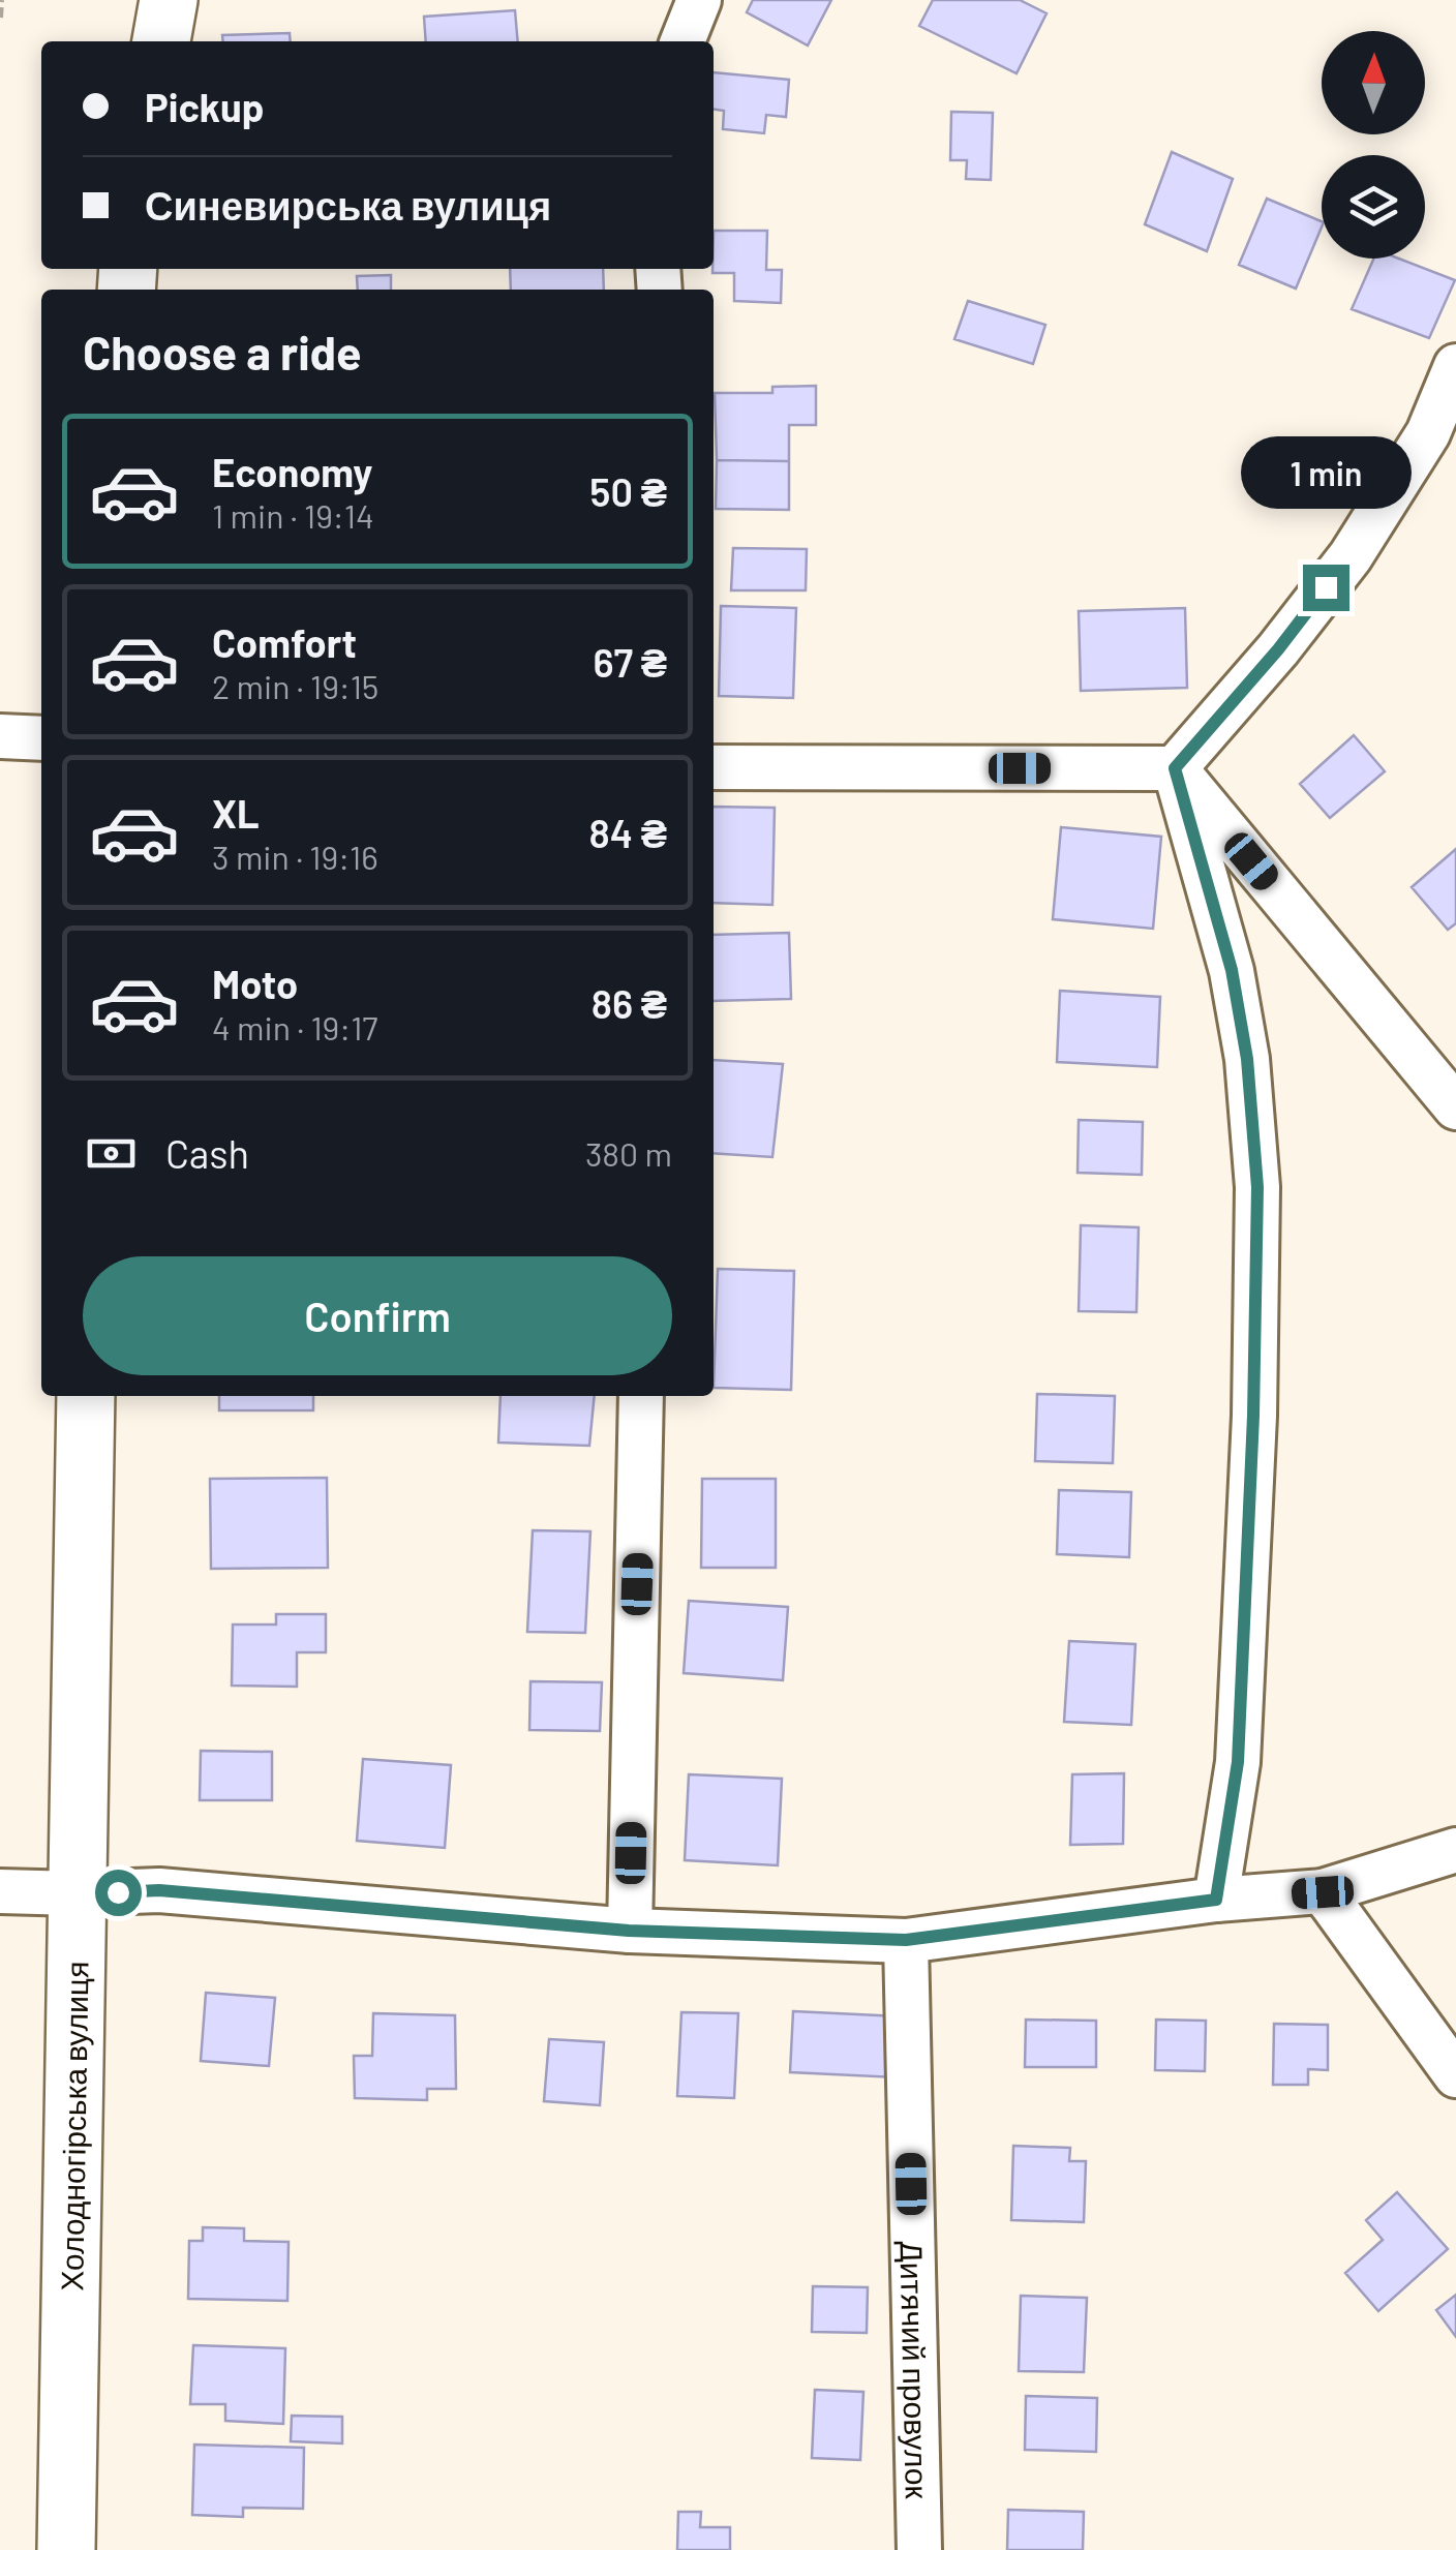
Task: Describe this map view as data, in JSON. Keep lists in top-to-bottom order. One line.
{"streets":{"main road":["Холодногірська вулиця"],"street":["Дитячий провулок"]},"north":"top","page":{"banner":["Pickup","Синевирська вулиця"],"heading":"Choose a ride","list":[{"name":"Economy","note":"1 min · 19:14","value":"50 ₴"},{"name":"Comfort","note":"2 min · 19:15","value":"67 ₴"},{"name":"XL","note":"3 min · 19:16","value":"84 ₴"},{"name":"Moto","note":"4 min · 19:17","value":"86 ₴"}],"bubble":"1 min","pay":["Cash","380 m"],"buttons":"Confirm"}}
